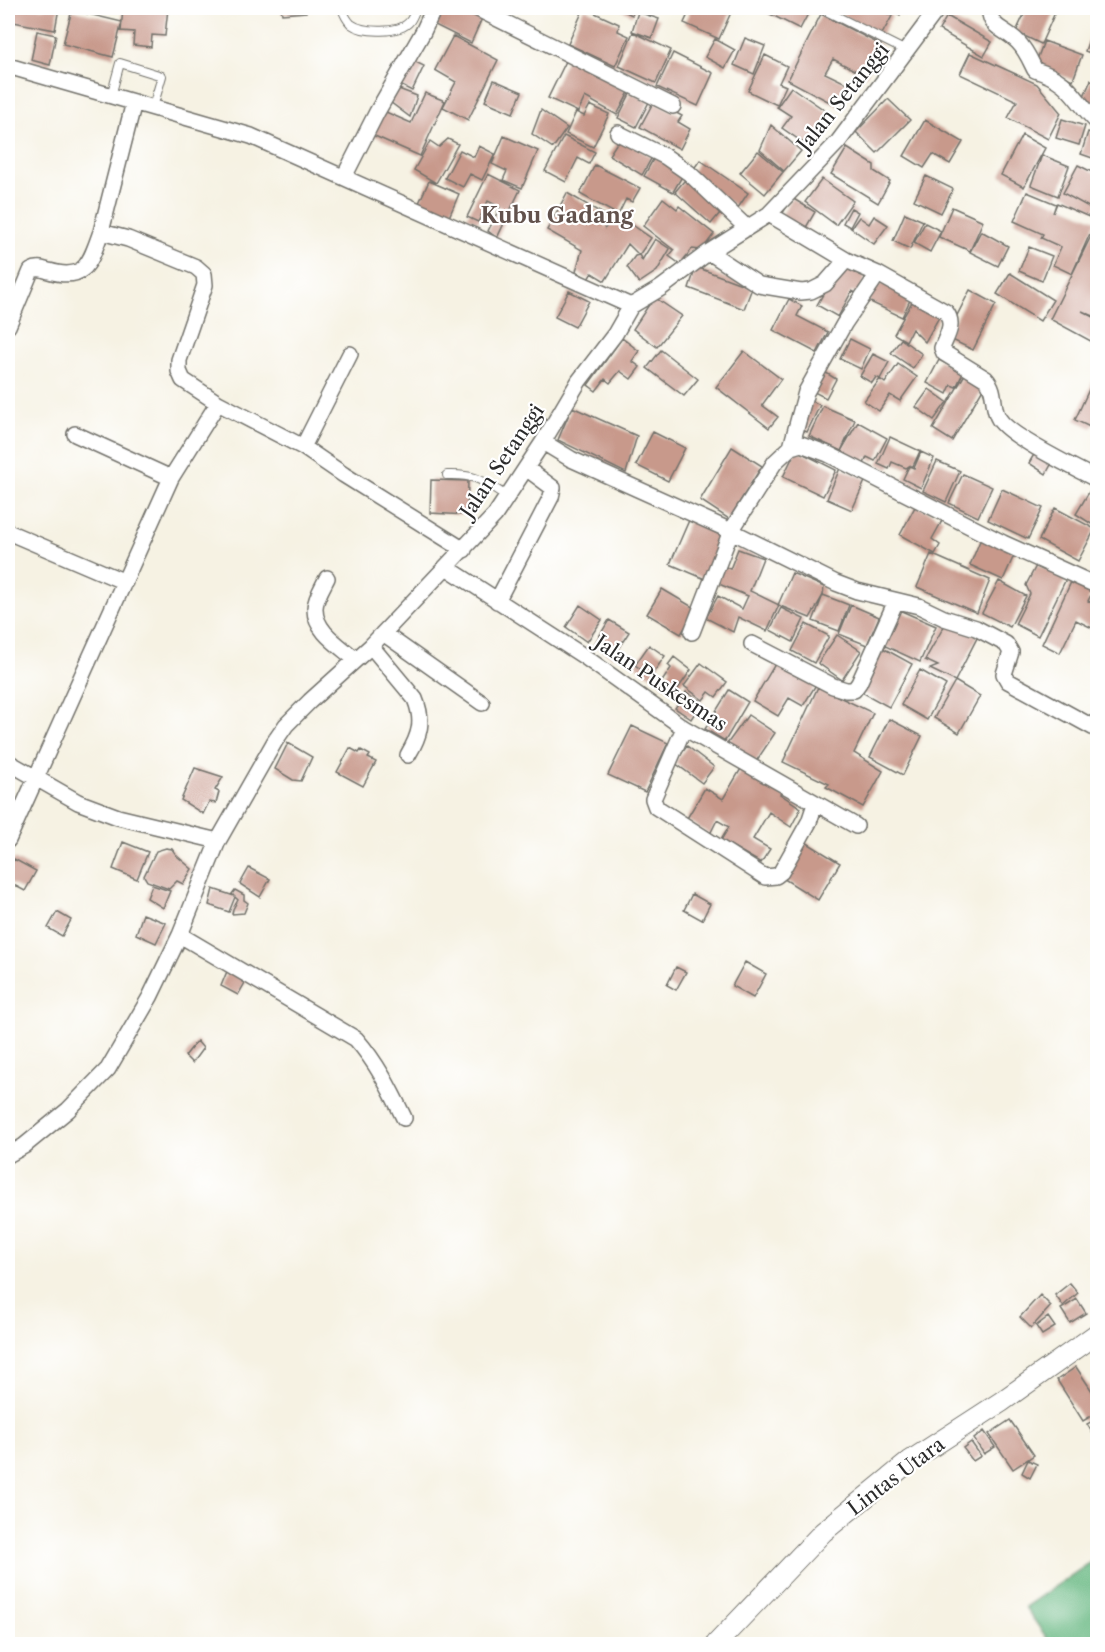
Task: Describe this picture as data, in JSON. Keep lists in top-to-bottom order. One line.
{"streets":{"street":["Jalan Setanggi","Jalan Puskesmas","Lintas Utara"]},"crossings":[["Jalan Setanggi","Jalan Puskesmas"]],"districts":["Kubu Gadang"]}
